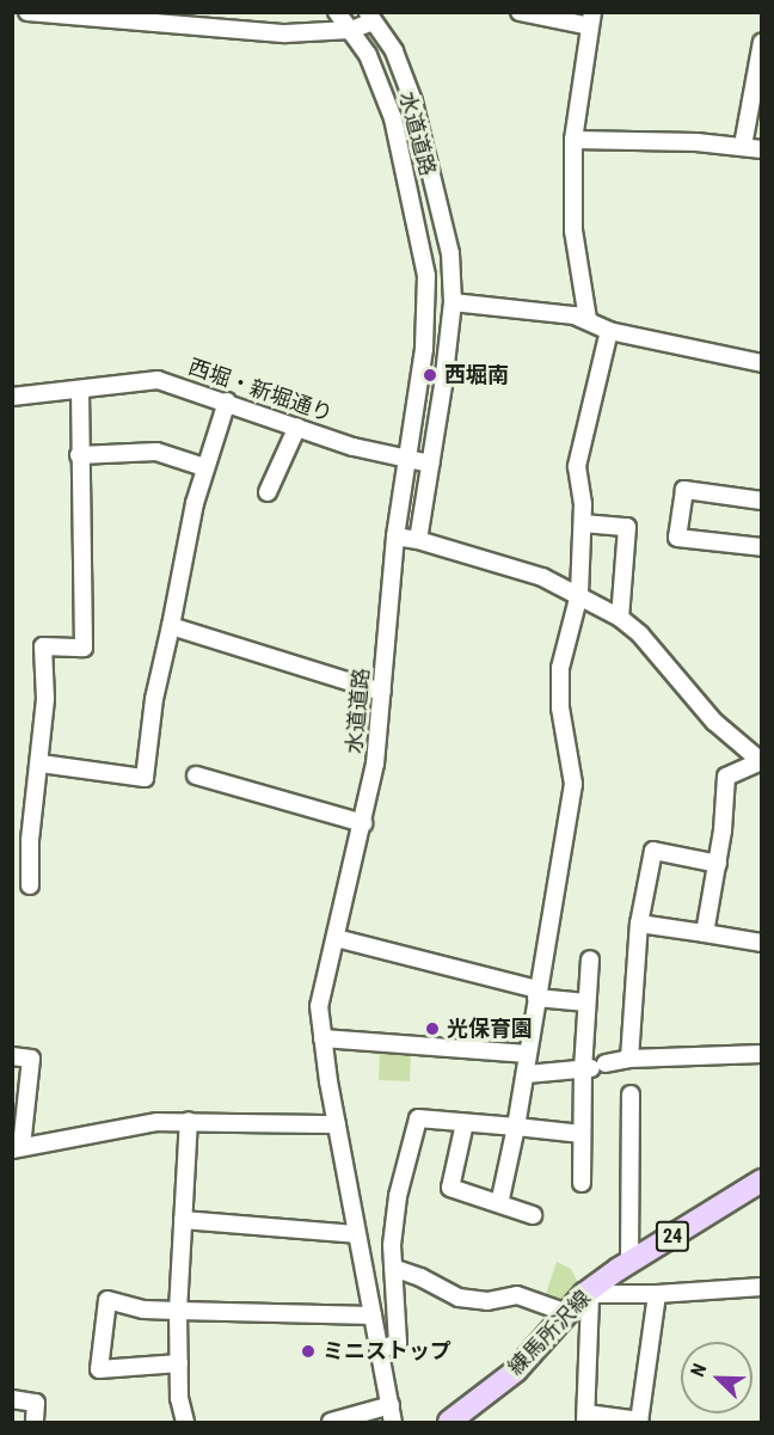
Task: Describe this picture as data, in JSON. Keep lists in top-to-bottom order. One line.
{"streets":{"main road":["24","練馬所沢線"],"street":["水道道路","西堀・新堀通り"]},"crossings":[["水道道路","西堀・新堀通り"]],"places":["西堀南","光保育園","ミニストップ"],"north":"top left"}
